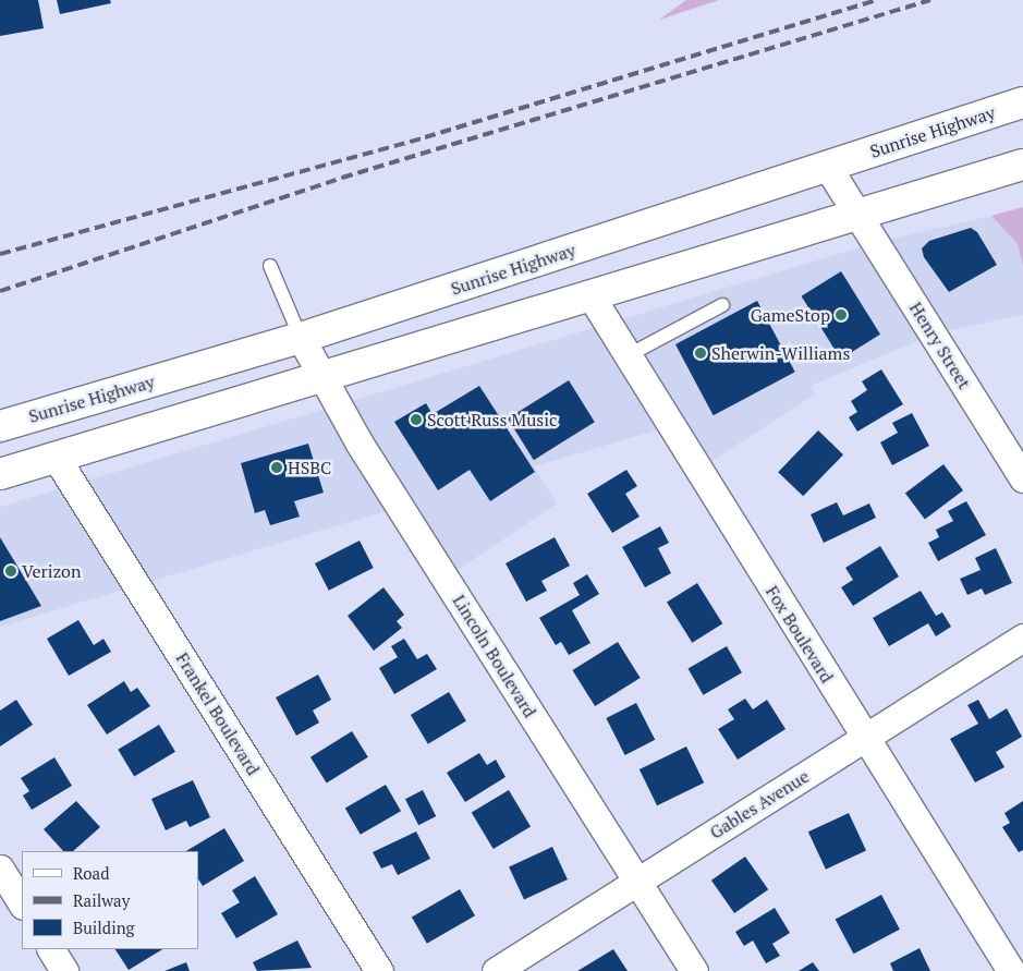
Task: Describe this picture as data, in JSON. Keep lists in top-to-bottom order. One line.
{"streets":{"highway":["Sunrise Highway"],"street":["Henry Street","Fox Boulevard","Lincoln Boulevard","Frankel Boulevard","Gables Avenue"]},"crossings":[["Sunrise Highway","Henry Street"],["Sunrise Highway","Lincoln Boulevard"],["Fox Boulevard","Gables Avenue"],["Lincoln Boulevard","Gables Avenue"]],"places":["GameStop","Sherwin-Williams","Scott Russ Music","HSBC","Verizon"],"legend":["Road","Railway","Building"]}
